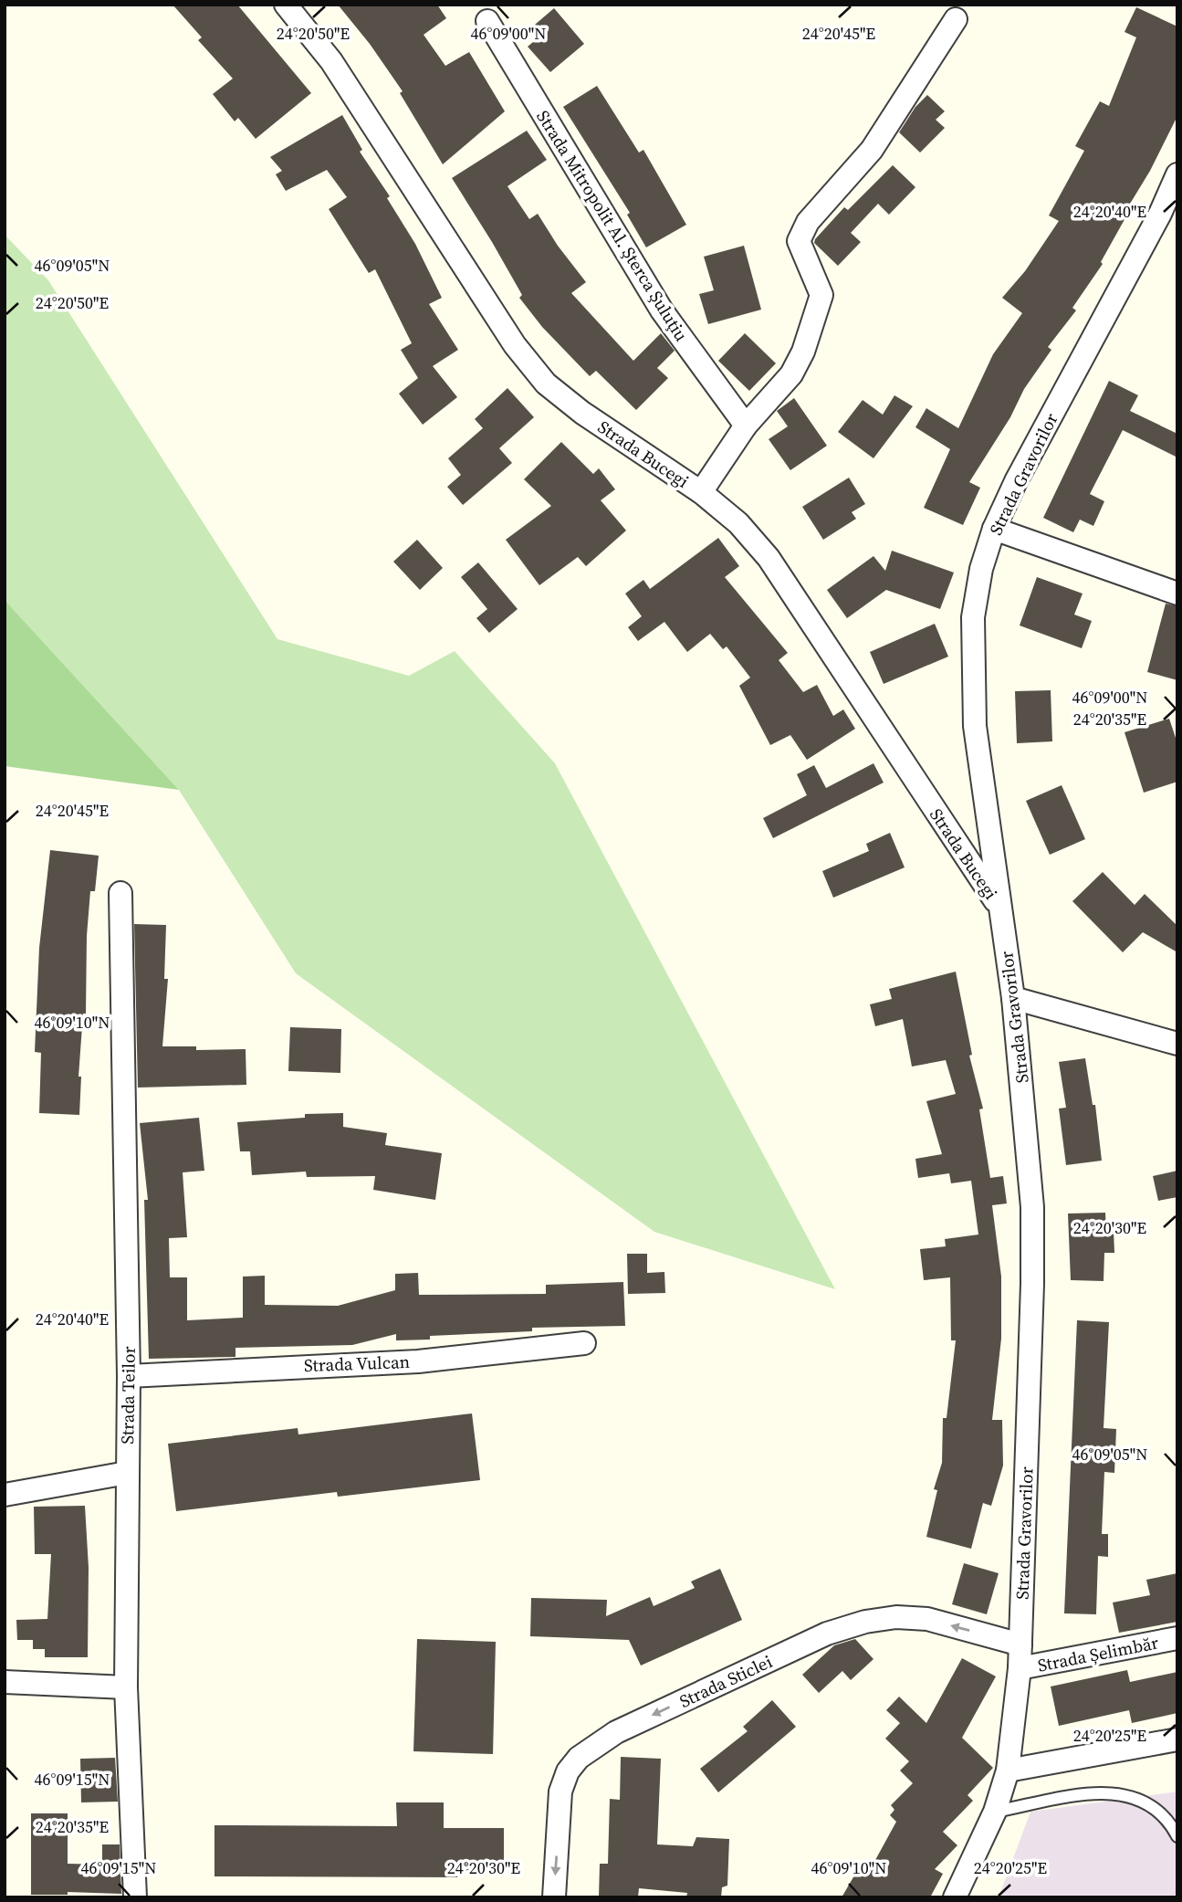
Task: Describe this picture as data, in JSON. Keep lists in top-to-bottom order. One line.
{"streets":{"street":["Strada Mitropolit Al. Şterca Şuluţiu","Strada Bucegi","Strada Gravorilor","Strada Vulcan","Strada Teilor","Strada Șelimbăr","Strada Sticlei"]},"crossings":[["Strada Bucegi","Strada Gravorilor"],["Strada Gravorilor","Strada Șelimbăr"],["Strada Gravorilor","Strada Sticlei"],["Strada Vulcan","Strada Teilor"]],"one_way":["Strada Sticlei"],"coordinates":["24°20'50\"E","24°20'45\"E","46°09'00\"N","24°20'40\"E","46°09'05\"N","24°20'35\"E","46°09'10\"N","24°20'30\"E","24°20'25\"E","46°09'15\"N"]}
